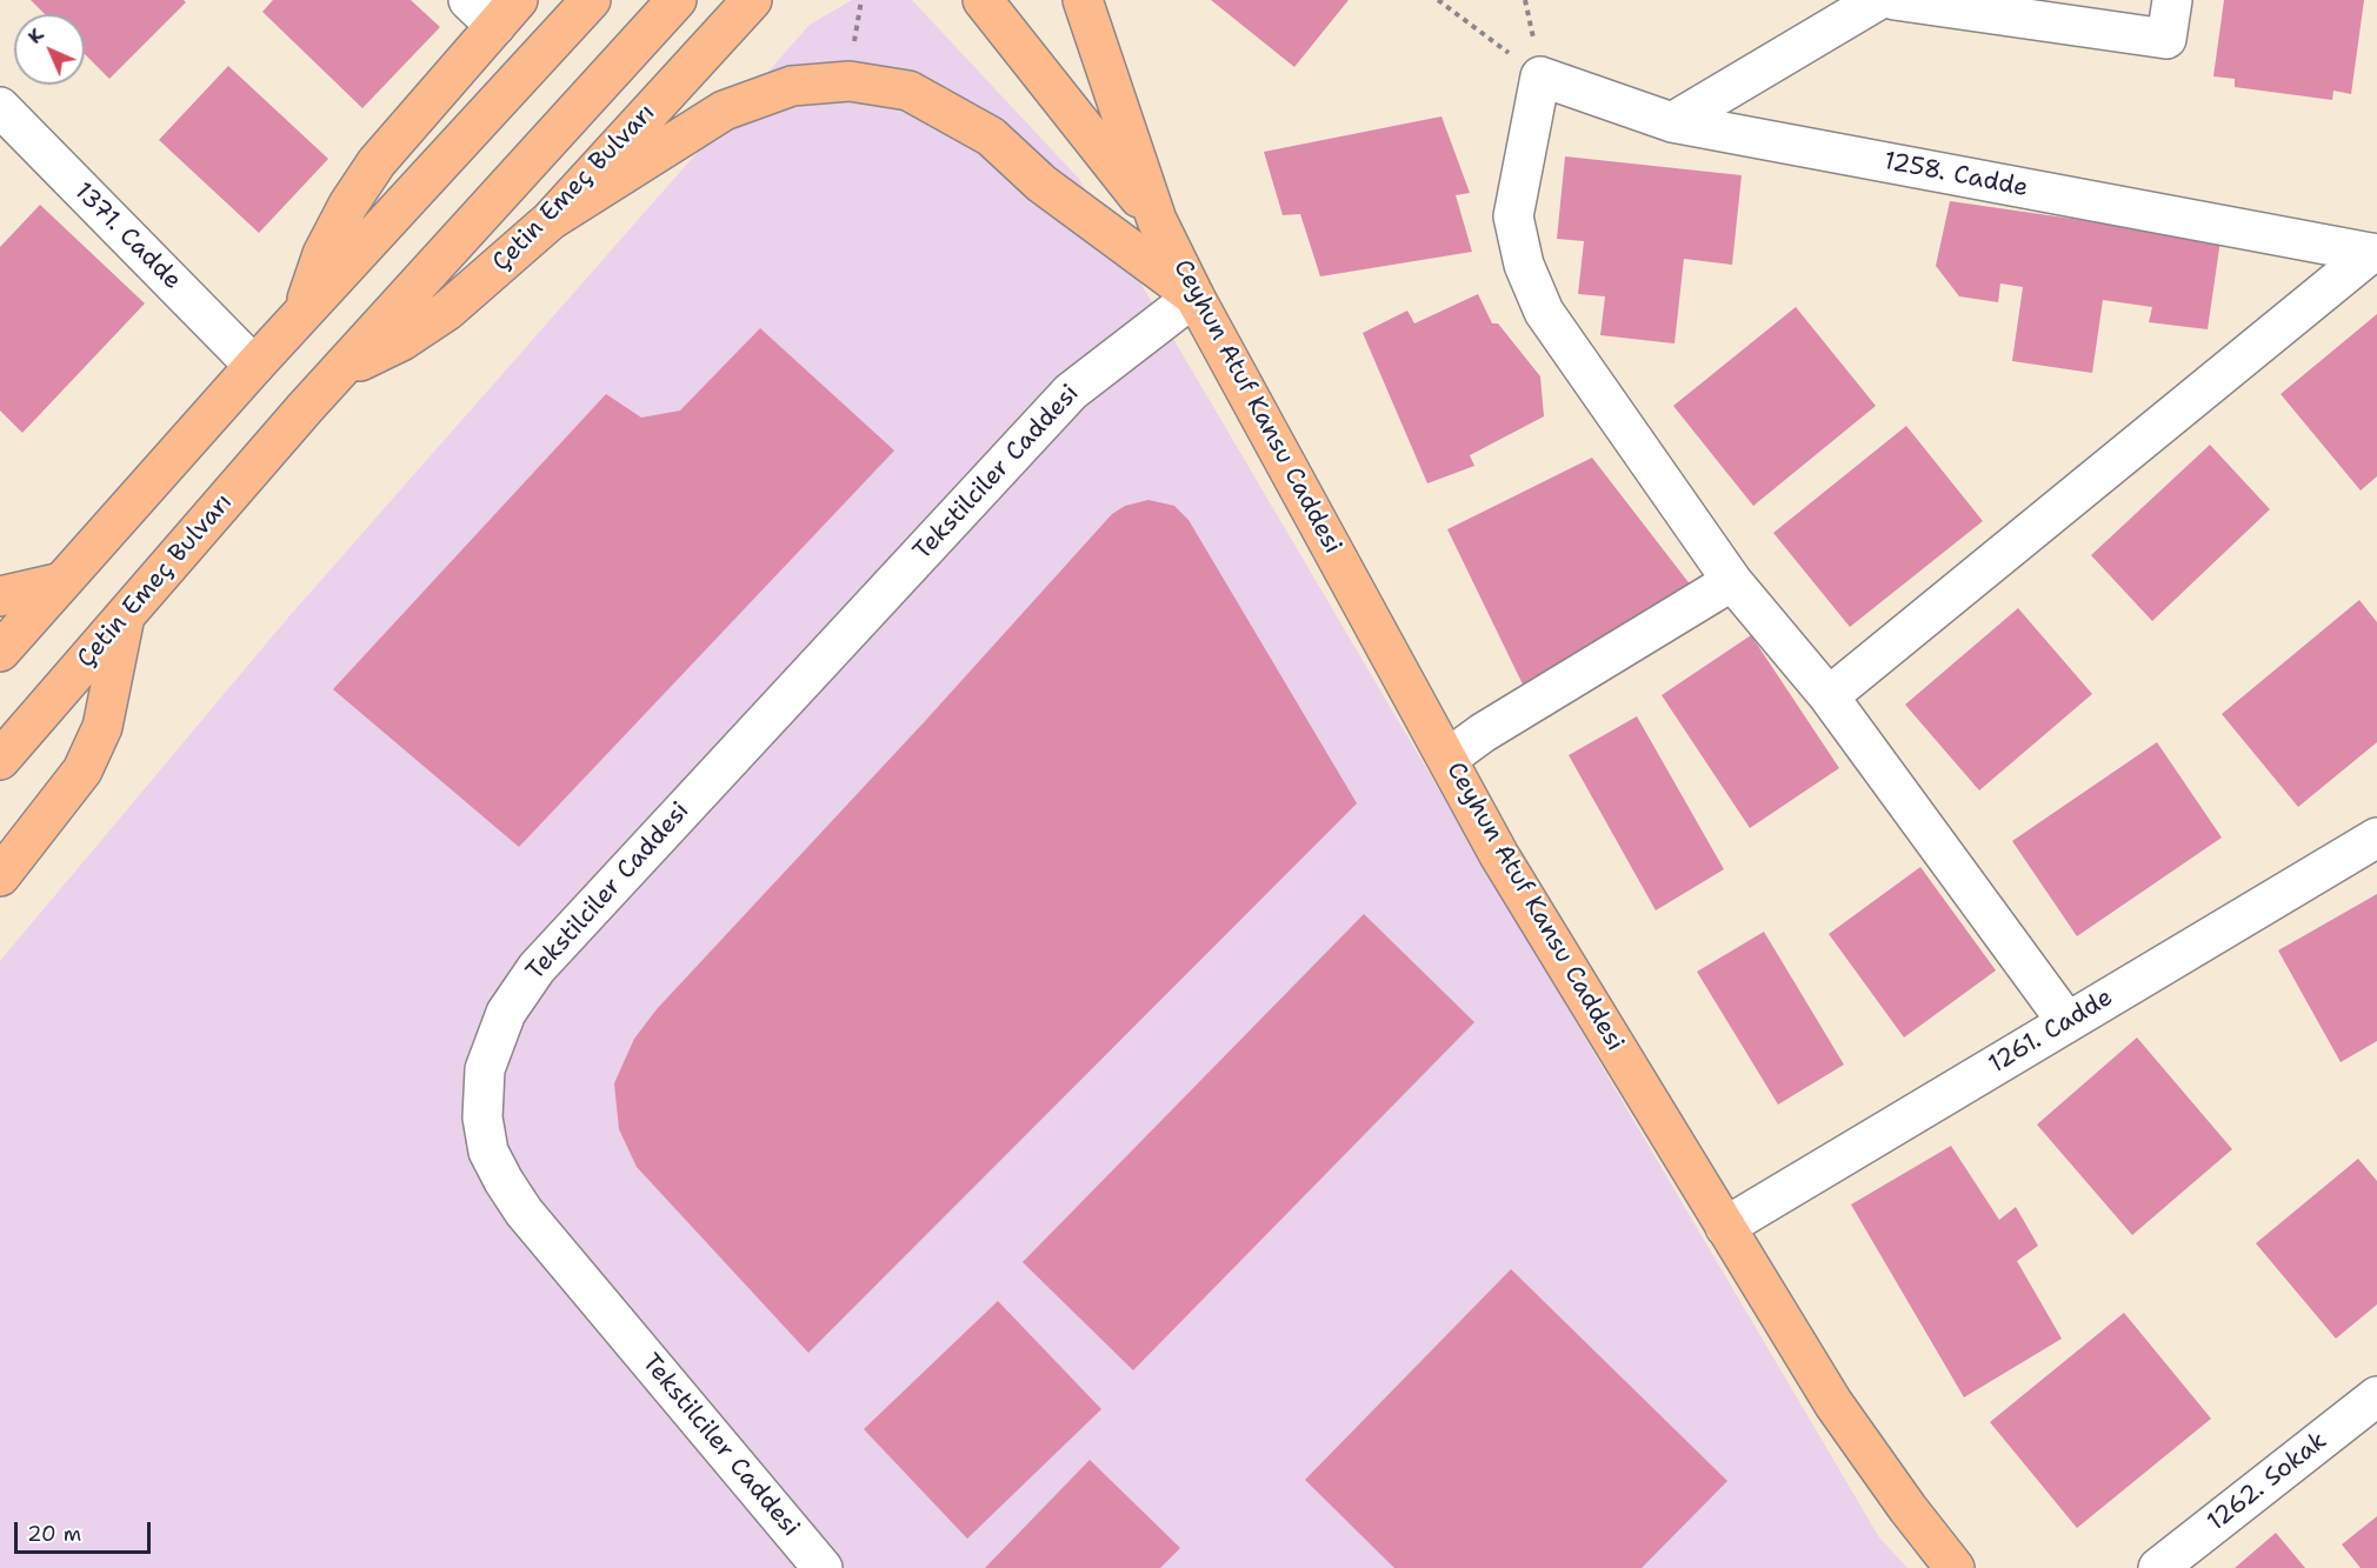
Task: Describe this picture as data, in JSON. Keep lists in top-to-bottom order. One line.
{"streets":{"main road":["Çetin Emeç Bulvarı","Ceyhun Atuf Kansu Caddesi"],"street":["1258. Cadde","1371. Cadde","Tekstilciler Caddesi","1261. Cadde","1262. Sokak"]},"crossings":[["Ceyhun Atuf Kansu Caddesi","Tekstilciler Caddesi"],["Ceyhun Atuf Kansu Caddesi","1261. Cadde"]],"scale_bar":"20 m","north":"top left"}
